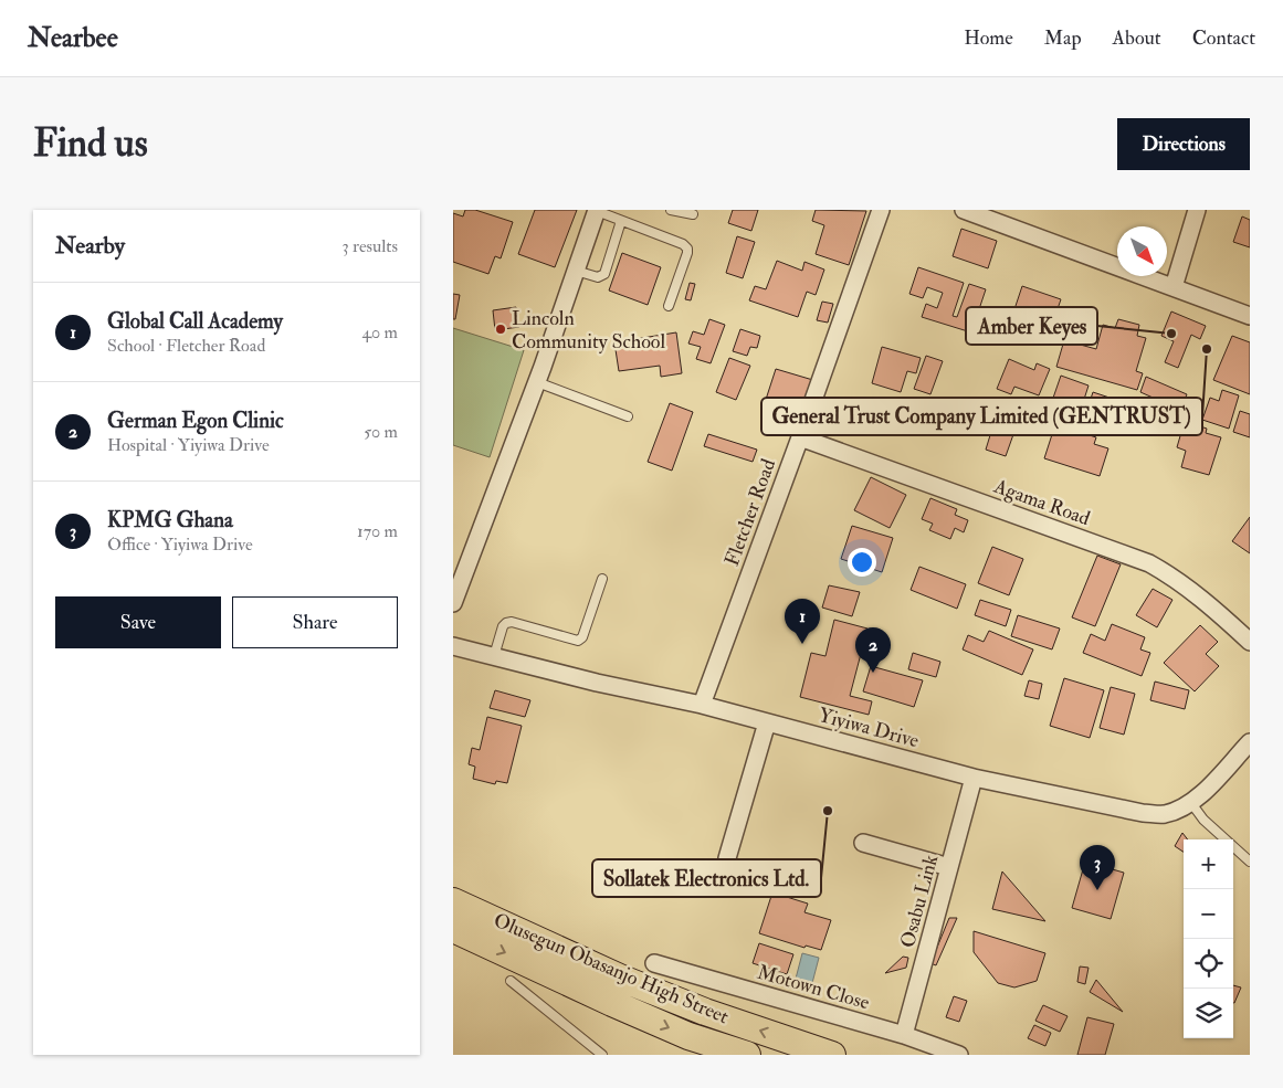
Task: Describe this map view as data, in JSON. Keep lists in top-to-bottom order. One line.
{"streets":{"main road":["Olusegun Obasanjo High Street"],"street":["Agama Road","Fletcher Road","Yiyiwa Drive","Osabu Link","Motown Close"]},"crossings":[["Agama Road","Fletcher Road"],["Fletcher Road","Yiyiwa Drive"],["Yiyiwa Drive","Osabu Link"],["Osabu Link","Motown Close"]],"places":["Lincoln Community School","Amber Keyes","General Trust Company Limited (GENTRUST)","Sollatek Electronics Ltd."],"north":"bottom right","page":{"header":"Nearbee","nav":["Home","Map","About","Contact"],"buttons":["Directions",["Save","Share"]],"title":"Find us","heading":["Nearby","3 results"],"list":[{"mark":"1","name":"Global Call Academy","note":"School · Fletcher Road","value":"40 m"},{"mark":"2","name":"German Egon Clinic","note":"Hospital · Yiyiwa Drive","value":"50 m"},{"mark":"3","name":"KPMG Ghana","note":"Office · Yiyiwa Drive","value":"170 m"}],"pins":["1","2","3"],"map_buttons":["+","−"]}}
